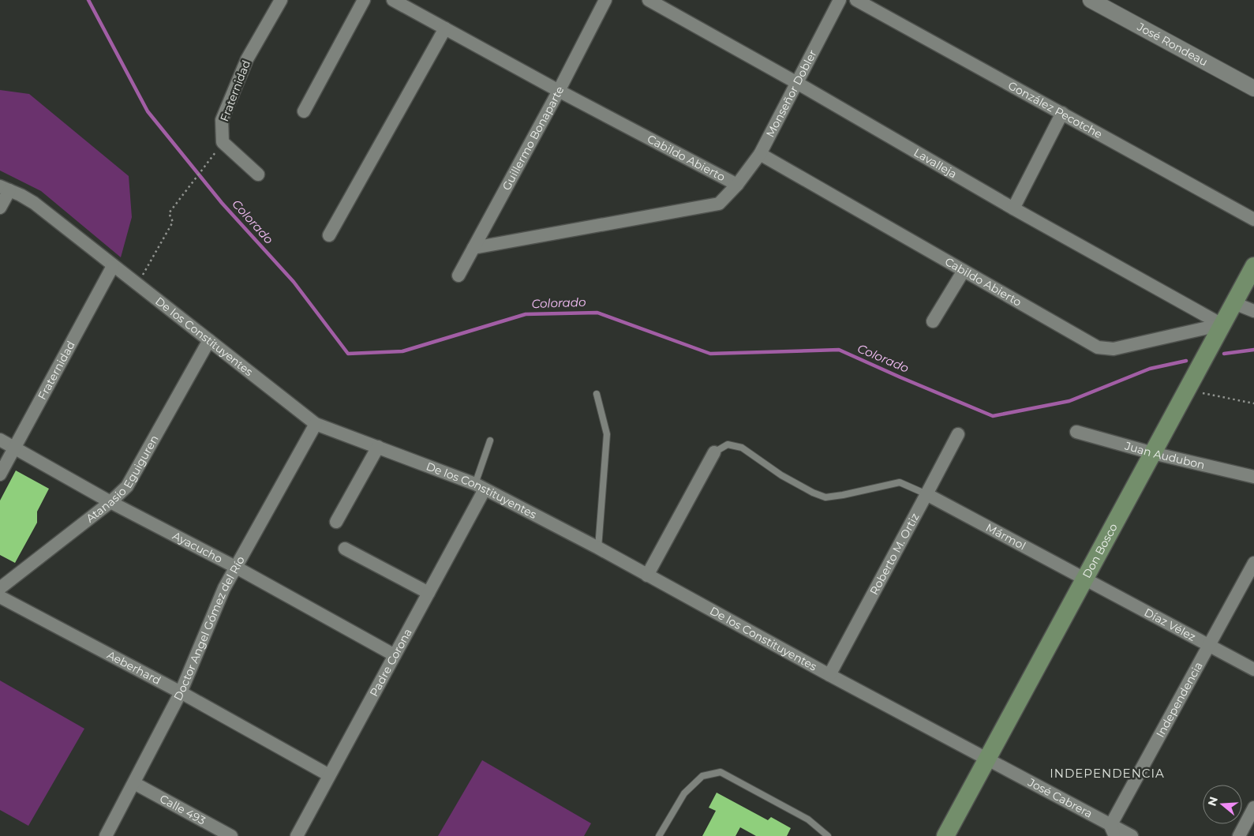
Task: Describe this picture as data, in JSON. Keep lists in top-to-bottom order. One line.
{"streets":{"main road":["Don Bosco"],"street":["José Rondeau","Fraternidad","Monseñor Dobler","González Pecotche","Guillermo Bonaparte","Cabildo Abierto","Lavalleja","De los Constituyentes","Juan Audubon","Atanasio Eguiguren","Mármol","Ayacucho","Roberto M. Ortiz","Díaz Vélez","Doctor Angel Gómez del Río","Padre Corona","Aeberhard","Independencia","José Cabrera","Calle 493"]},"crossings":[["Fraternidad","De los Constituyentes"],["Fraternidad","Ayacucho"],["Monseñor Dobler","Cabildo Abierto"],["Monseñor Dobler","Lavalleja"],["Guillermo Bonaparte","Cabildo Abierto"],["Cabildo Abierto","Lavalleja"],["Cabildo Abierto","Don Bosco"],["Lavalleja","Don Bosco"],["De los Constituyentes","Atanasio Eguiguren"],["De los Constituyentes","Don Bosco"],["De los Constituyentes","Roberto M. Ortiz"],["De los Constituyentes","Doctor Angel Gómez del Río"],["De los Constituyentes","Padre Corona"],["De los Constituyentes","José Cabrera"],["Juan Audubon","Don Bosco"],["Atanasio Eguiguren","Ayacucho"],["Mármol","Don Bosco"],["Mármol","Roberto M. Ortiz"],["Mármol","Díaz Vélez"],["Ayacucho","Doctor Angel Gómez del Río"],["Ayacucho","Padre Corona"],["Don Bosco","Díaz Vélez"],["Don Bosco","José Cabrera"],["Díaz Vélez","Independencia"],["Doctor Angel Gómez del Río","Aeberhard"],["Doctor Angel Gómez del Río","Calle 493"],["Padre Corona","Aeberhard"],["Independencia","José Cabrera"]],"districts":["INDEPENDENCIA"],"water":["Colorado"],"north":"left"}
